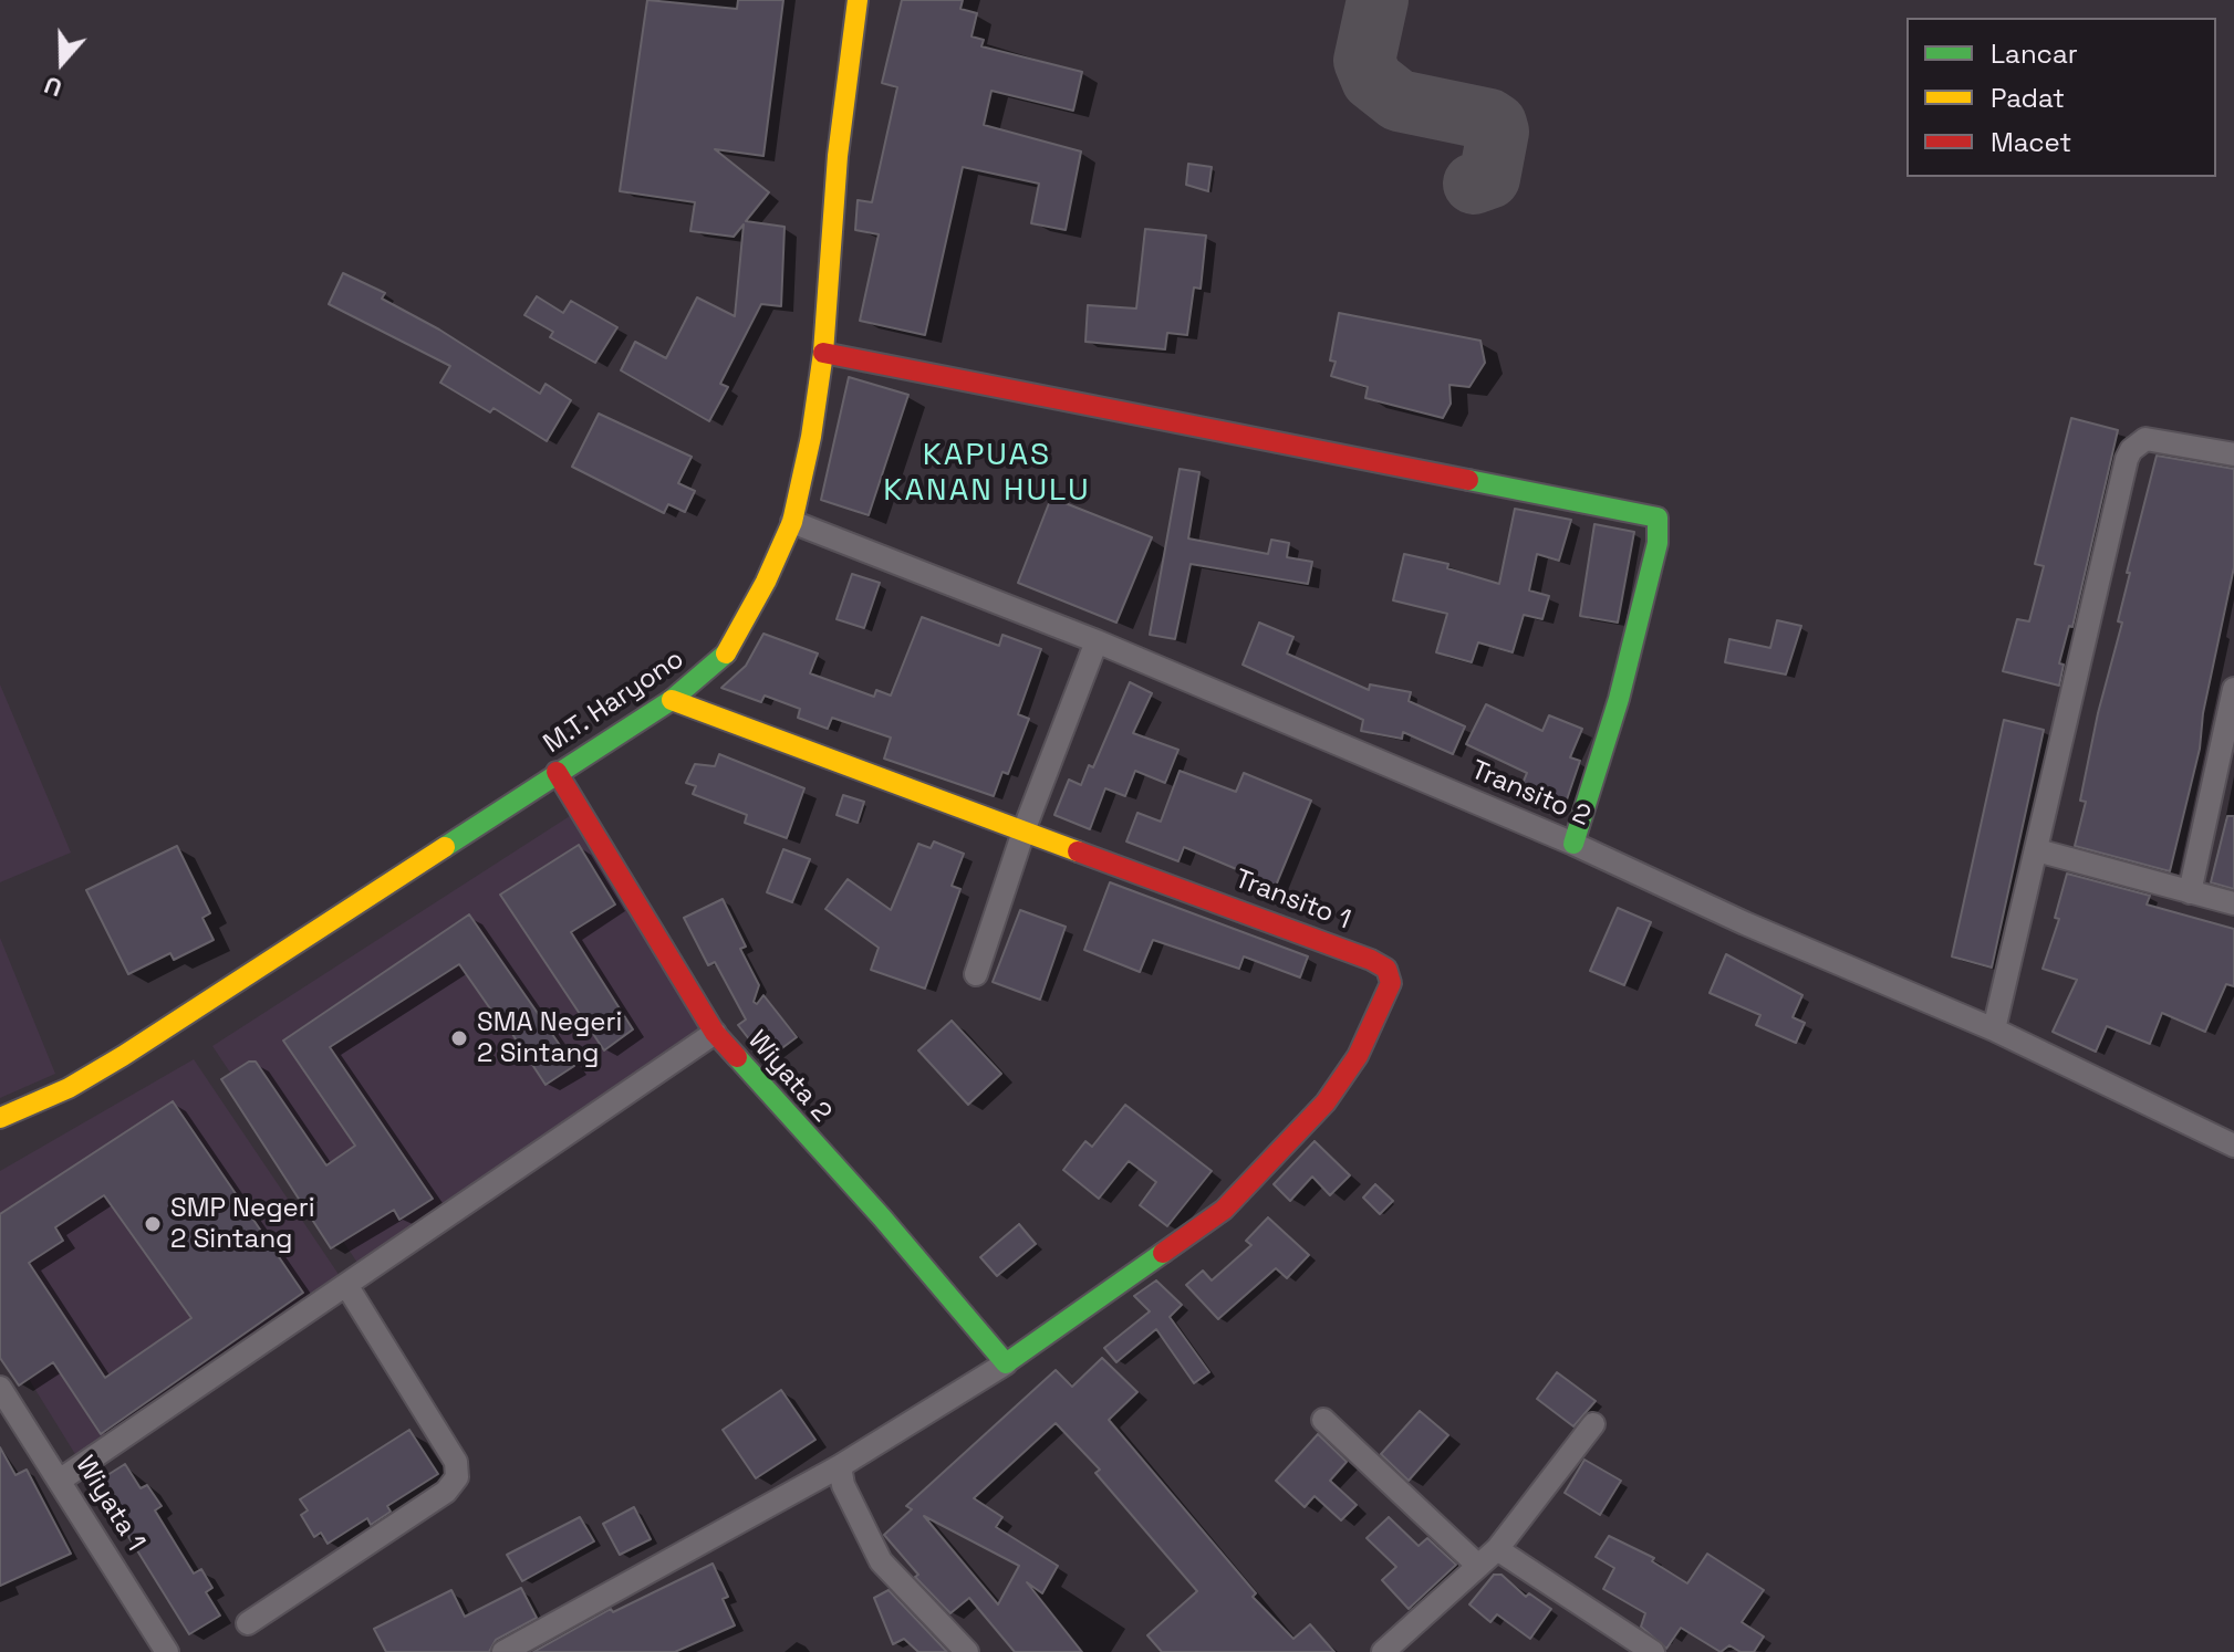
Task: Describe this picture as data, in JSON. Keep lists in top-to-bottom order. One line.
{"streets":{"main road":["M.T. Haryono","Transito 1","Wiyata 2"],"street":["Transito 2","Wiyata 1"]},"crossings":[["M.T. Haryono","Transito 2"],["M.T. Haryono","Transito 1"],["M.T. Haryono","Wiyata 2"],["Transito 1","Wiyata 2"]],"districts":["KAPUAS KANAN HULU"],"places":["SMA Negeri 2 Sintang","SMP Negeri 2 Sintang"],"legend":["Lancar","Padat","Macet"],"north":"bottom"}
